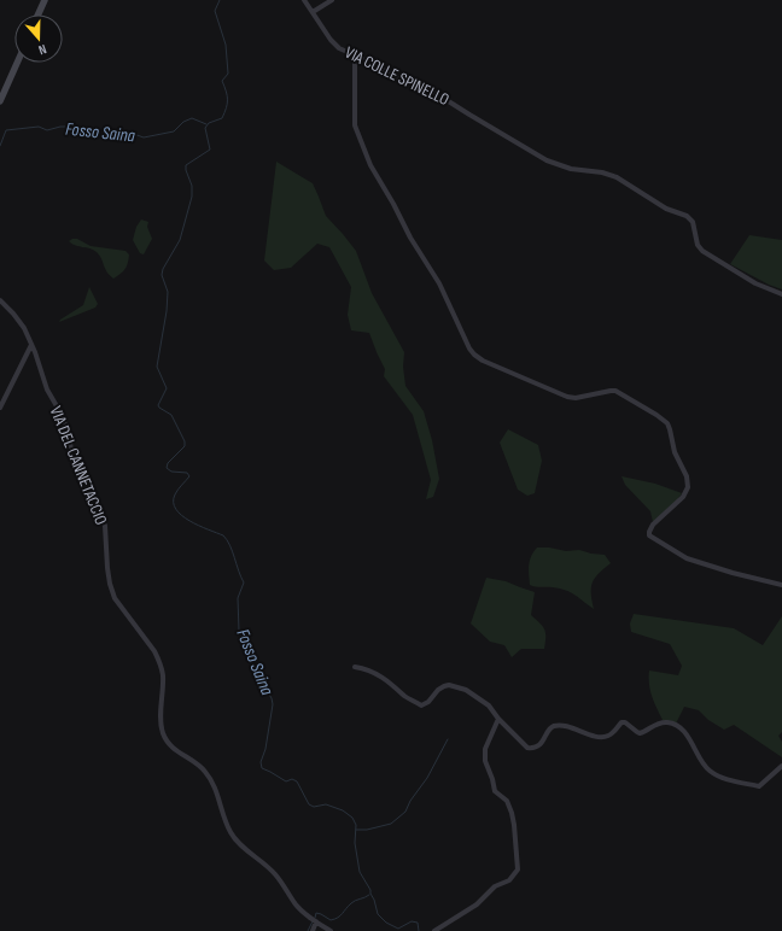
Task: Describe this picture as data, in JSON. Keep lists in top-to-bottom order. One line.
{"streets":{"street":["VIA COLLE SPINELLO","VIA DEL CANNETACCIO"]},"water":["Fosso Saina"],"north":"bottom"}
